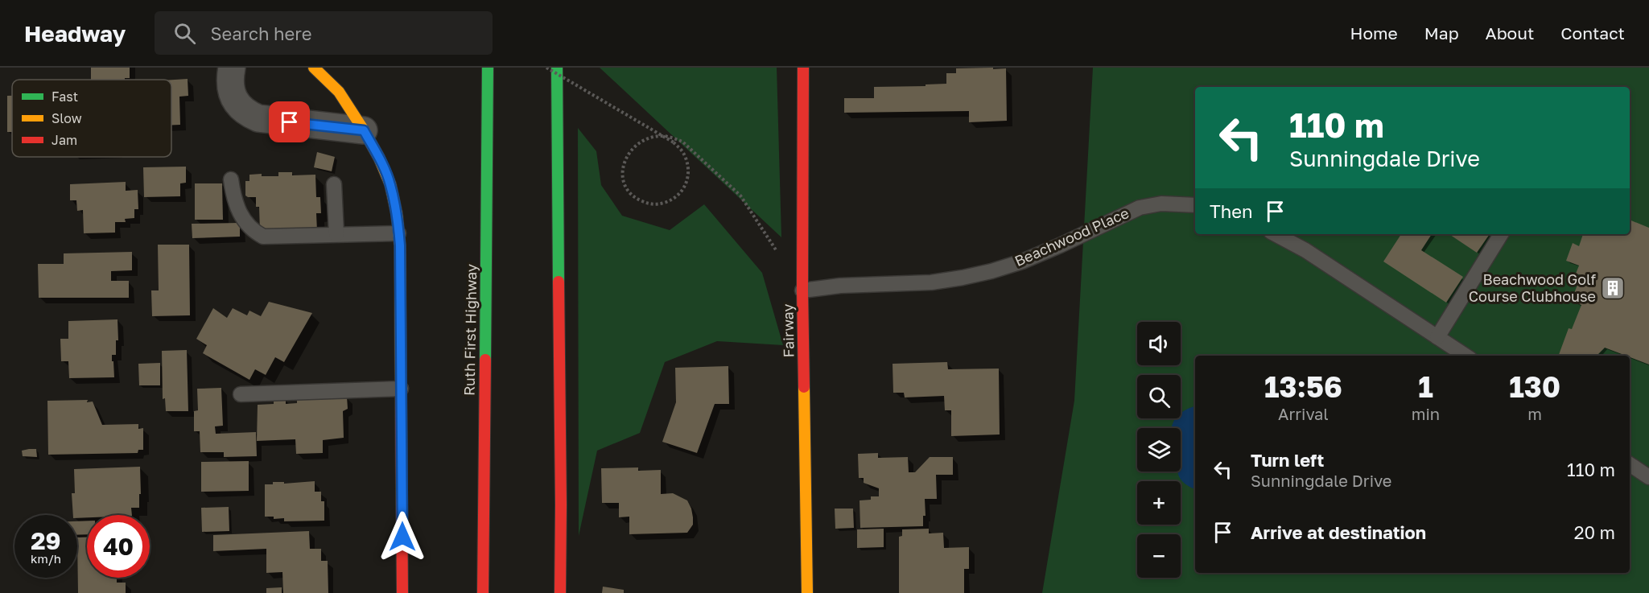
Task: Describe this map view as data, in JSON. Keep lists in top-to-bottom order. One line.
{"streets":{"main road":["Ruth First Highway","Fairway"],"lane":["Beachwood Place"]},"crossings":[["Beachwood Place","Fairway"]],"places":{"building":["Beachwood Golf Course Clubhouse"]},"legend":["Fast","Slow","Jam"],"page":{"header":"Headway","search":"Search here","nav":["Home","Map","About","Contact"],"turn":["110 m","Sunningdale Drive"],"then":"Then","map_buttons":["+","−"],"eta":["13:56","Arrival","1","min","130","m"],"list":[{"name":"Turn left","note":"Sunningdale Drive","value":"110 m"},{"name":"Arrive at destination","value":"20 m"}],"speed":"29 km/h","limit":"40"}}
